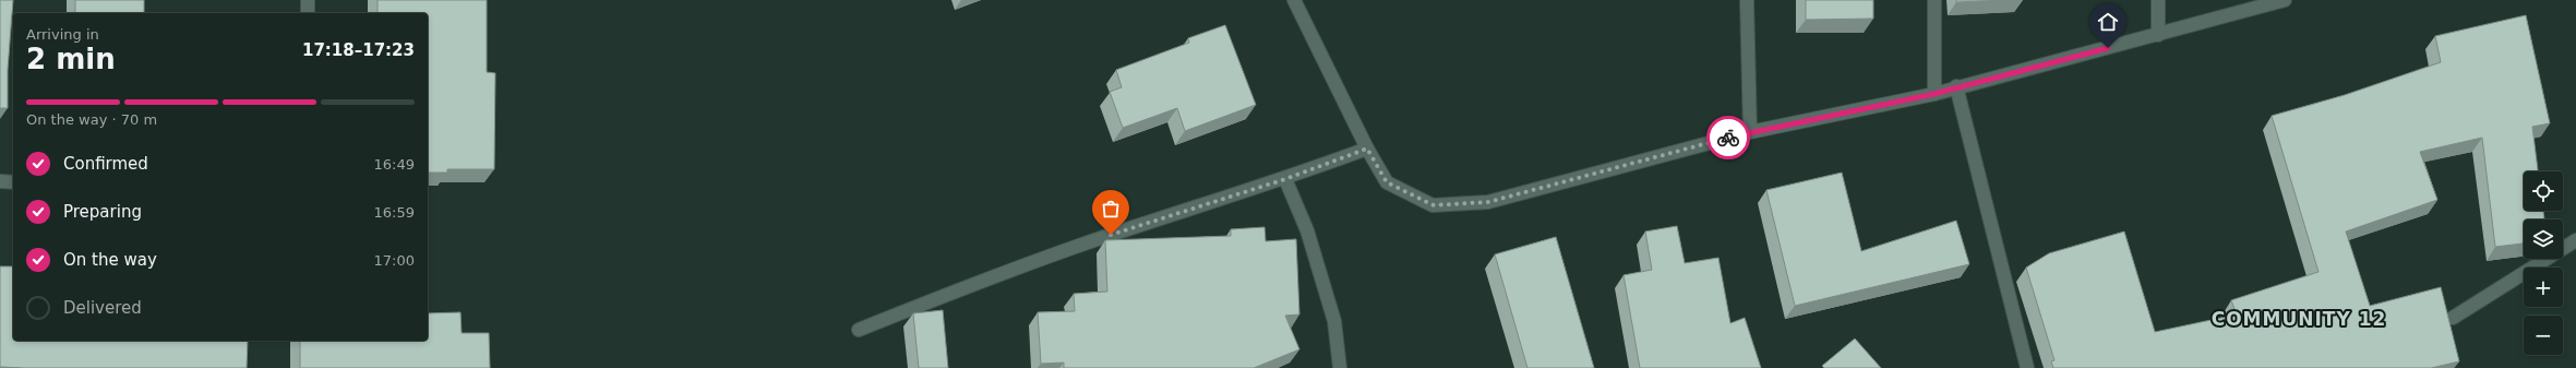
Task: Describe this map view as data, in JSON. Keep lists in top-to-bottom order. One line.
{"districts":["COMMUNITY 12"],"page":{"heading":["2 min","Arriving in","17:18–17:23"],"bar":"On the way · 70 m","list":[["Confirmed","16:49"],["Preparing","16:59"],["On the way","17:00"],"Delivered"],"map_buttons":["+","−"]}}
